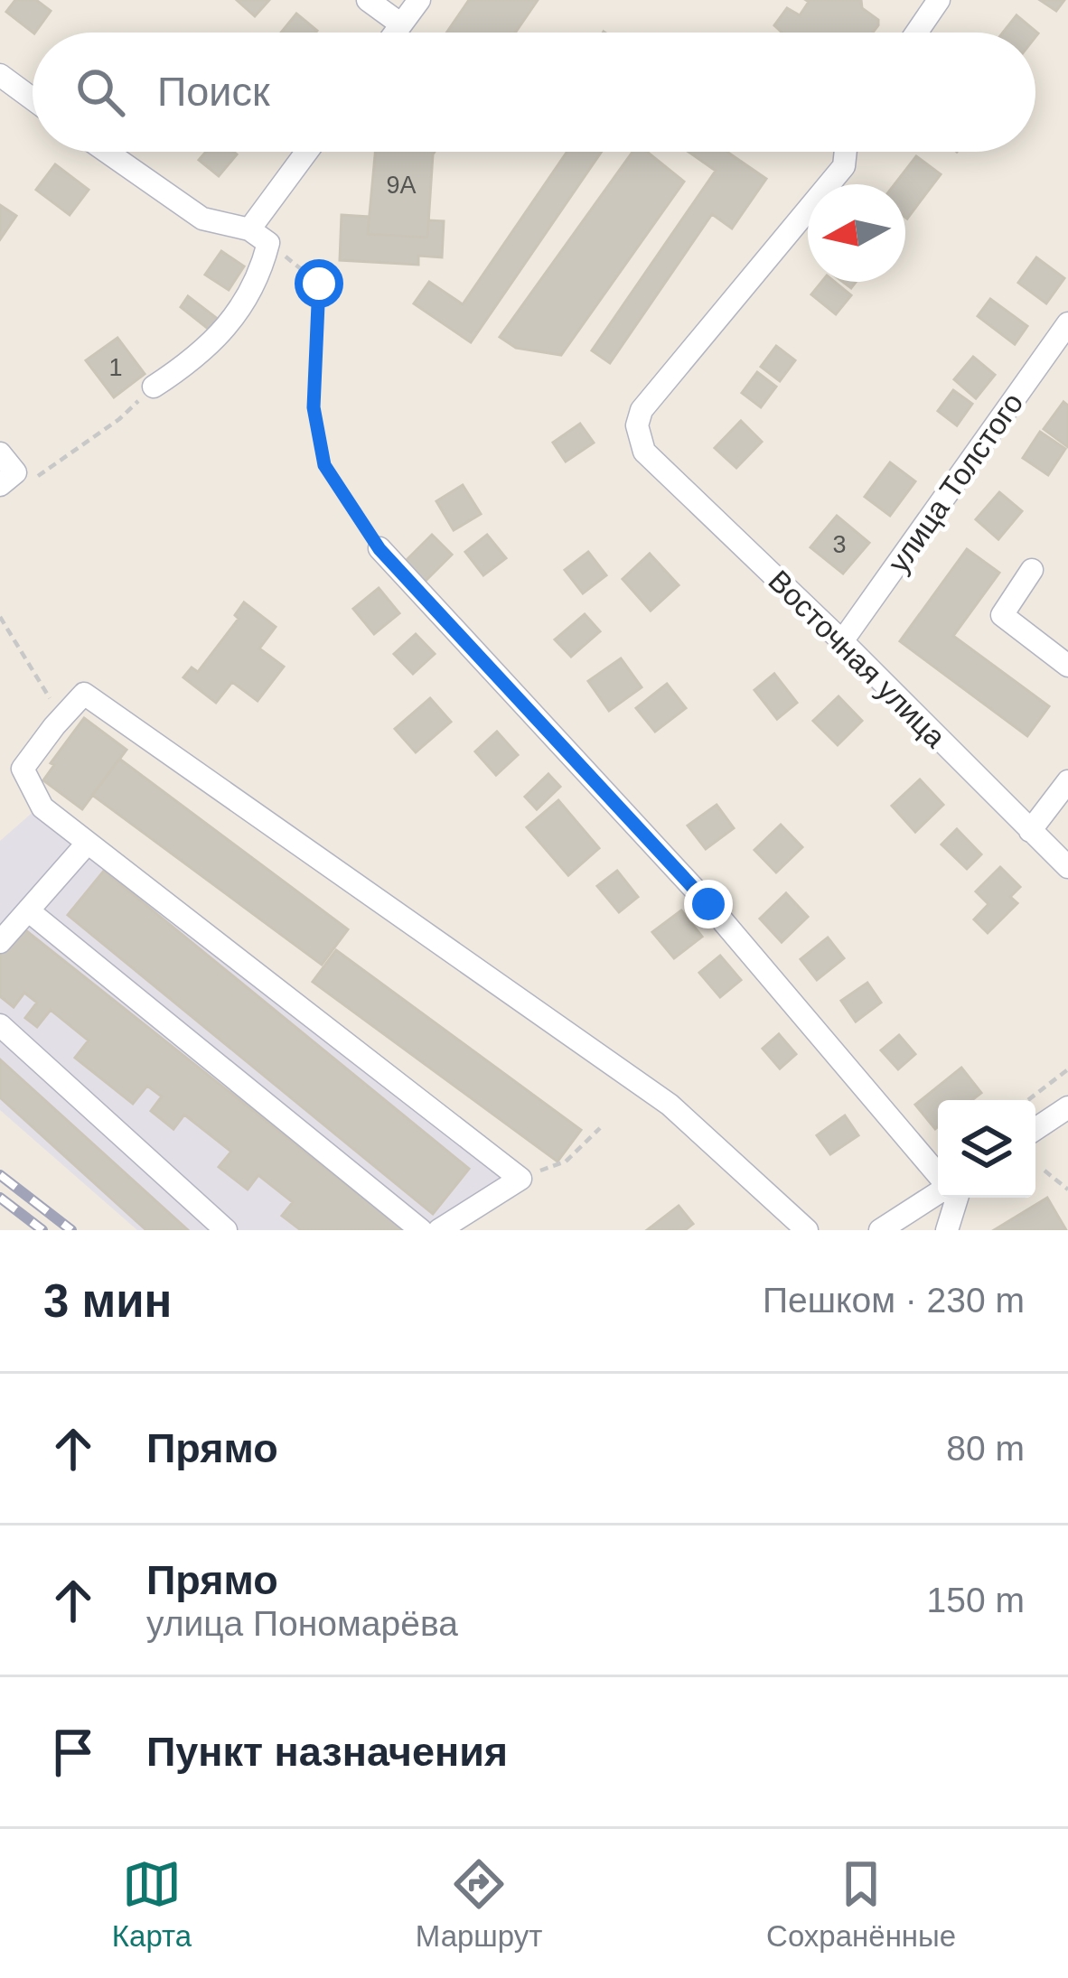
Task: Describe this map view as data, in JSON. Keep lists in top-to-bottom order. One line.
{"streets":{"street":["улица Толстого","Восточная улица"]},"crossings":[["улица Толстого","Восточная улица"]],"house_numbers":["9А","1","3"],"north":"left","page":{"search":"Поиск","heading":["3 мин","Пешком · 230 m"],"list":[["Прямо","80 m"],["Прямо","улица Пономарёва","150 m"],"Пункт назначения"],"nav":["Карта","Маршрут","Сохранённые"]}}
